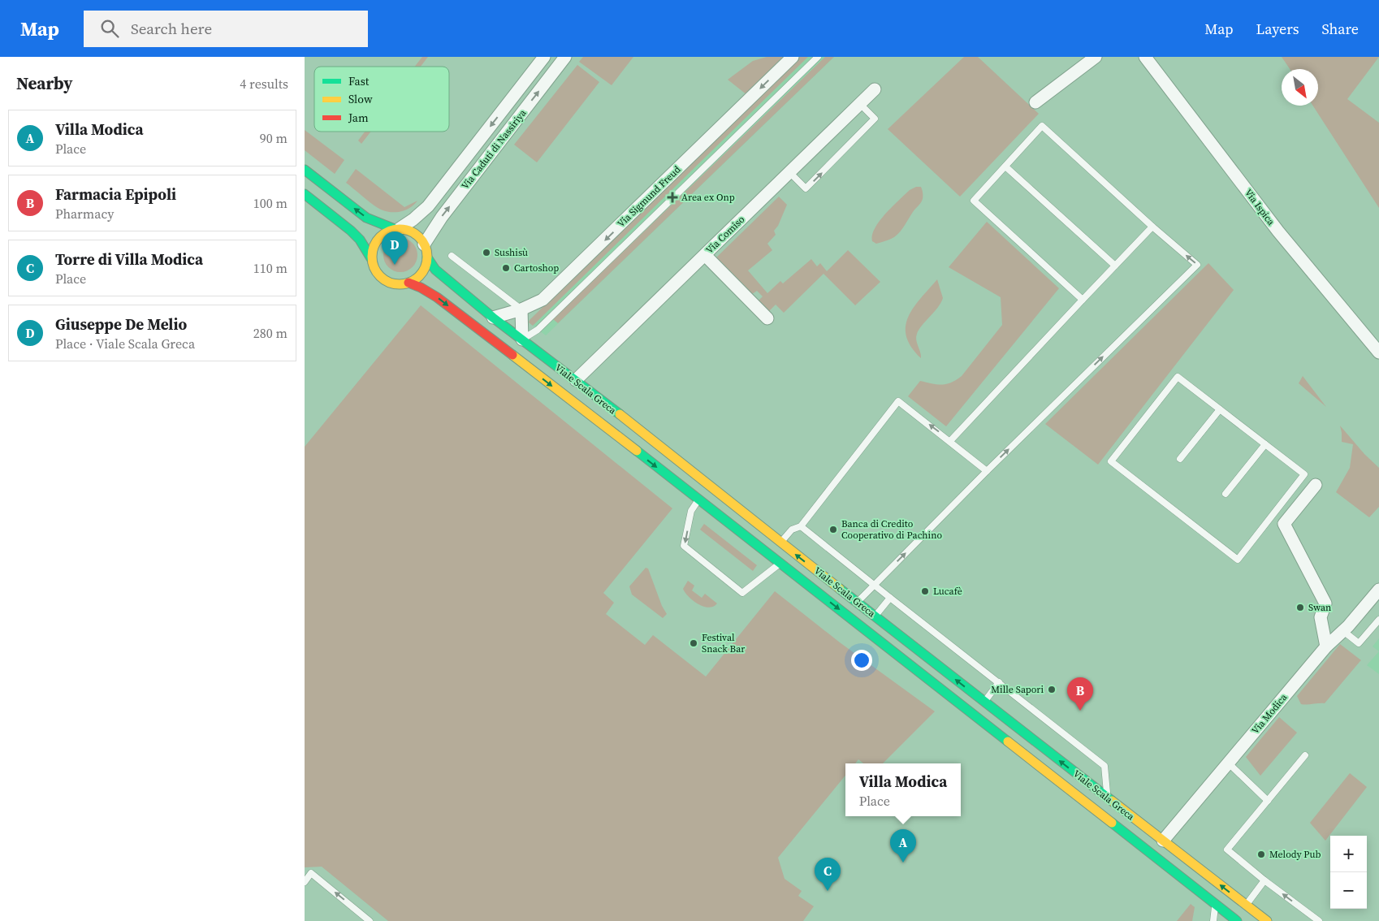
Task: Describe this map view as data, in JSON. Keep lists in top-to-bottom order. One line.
{"streets":{"main road":["Viale Scala Greca"],"street":["Via Caduti di Nassiriya","Via Sigmund Freud","Via Ispica","Via Comiso","Via Modica"]},"crossings":[["Via Caduti di Nassiriya","Viale Scala Greca"],["Via Sigmund Freud","Viale Scala Greca"],["Via Comiso","Viale Scala Greca"],["Viale Scala Greca","Via Modica"]],"one_way":["Via Sigmund Freud"],"places":{"health":["Area ex Onp"],"other":["Sushisù","Cartoshop","Banca di Credito Cooperativo di Pachino","Lucafè","Swan","Festival Snack Bar","Mille Sapori","Melody Pub"]},"legend":["Fast","Slow","Jam"],"north":"bottom right","page":{"header":"Map","search":"Search here","nav":["Map","Layers","Share"],"heading":["Nearby","4 results"],"list":[{"mark":"A","name":"Villa Modica","note":"Place","value":"90 m"},{"mark":"B","name":"Farmacia Epipoli","note":"Pharmacy","value":"100 m"},{"mark":"C","name":"Torre di Villa Modica","note":"Place","value":"110 m"},{"mark":"D","name":"Giuseppe De Melio","note":"Place · Viale Scala Greca","value":"280 m"}],"pins":["D","B","A","C"],"popup":["Villa Modica","Place"],"map_buttons":["+","−"]}}
